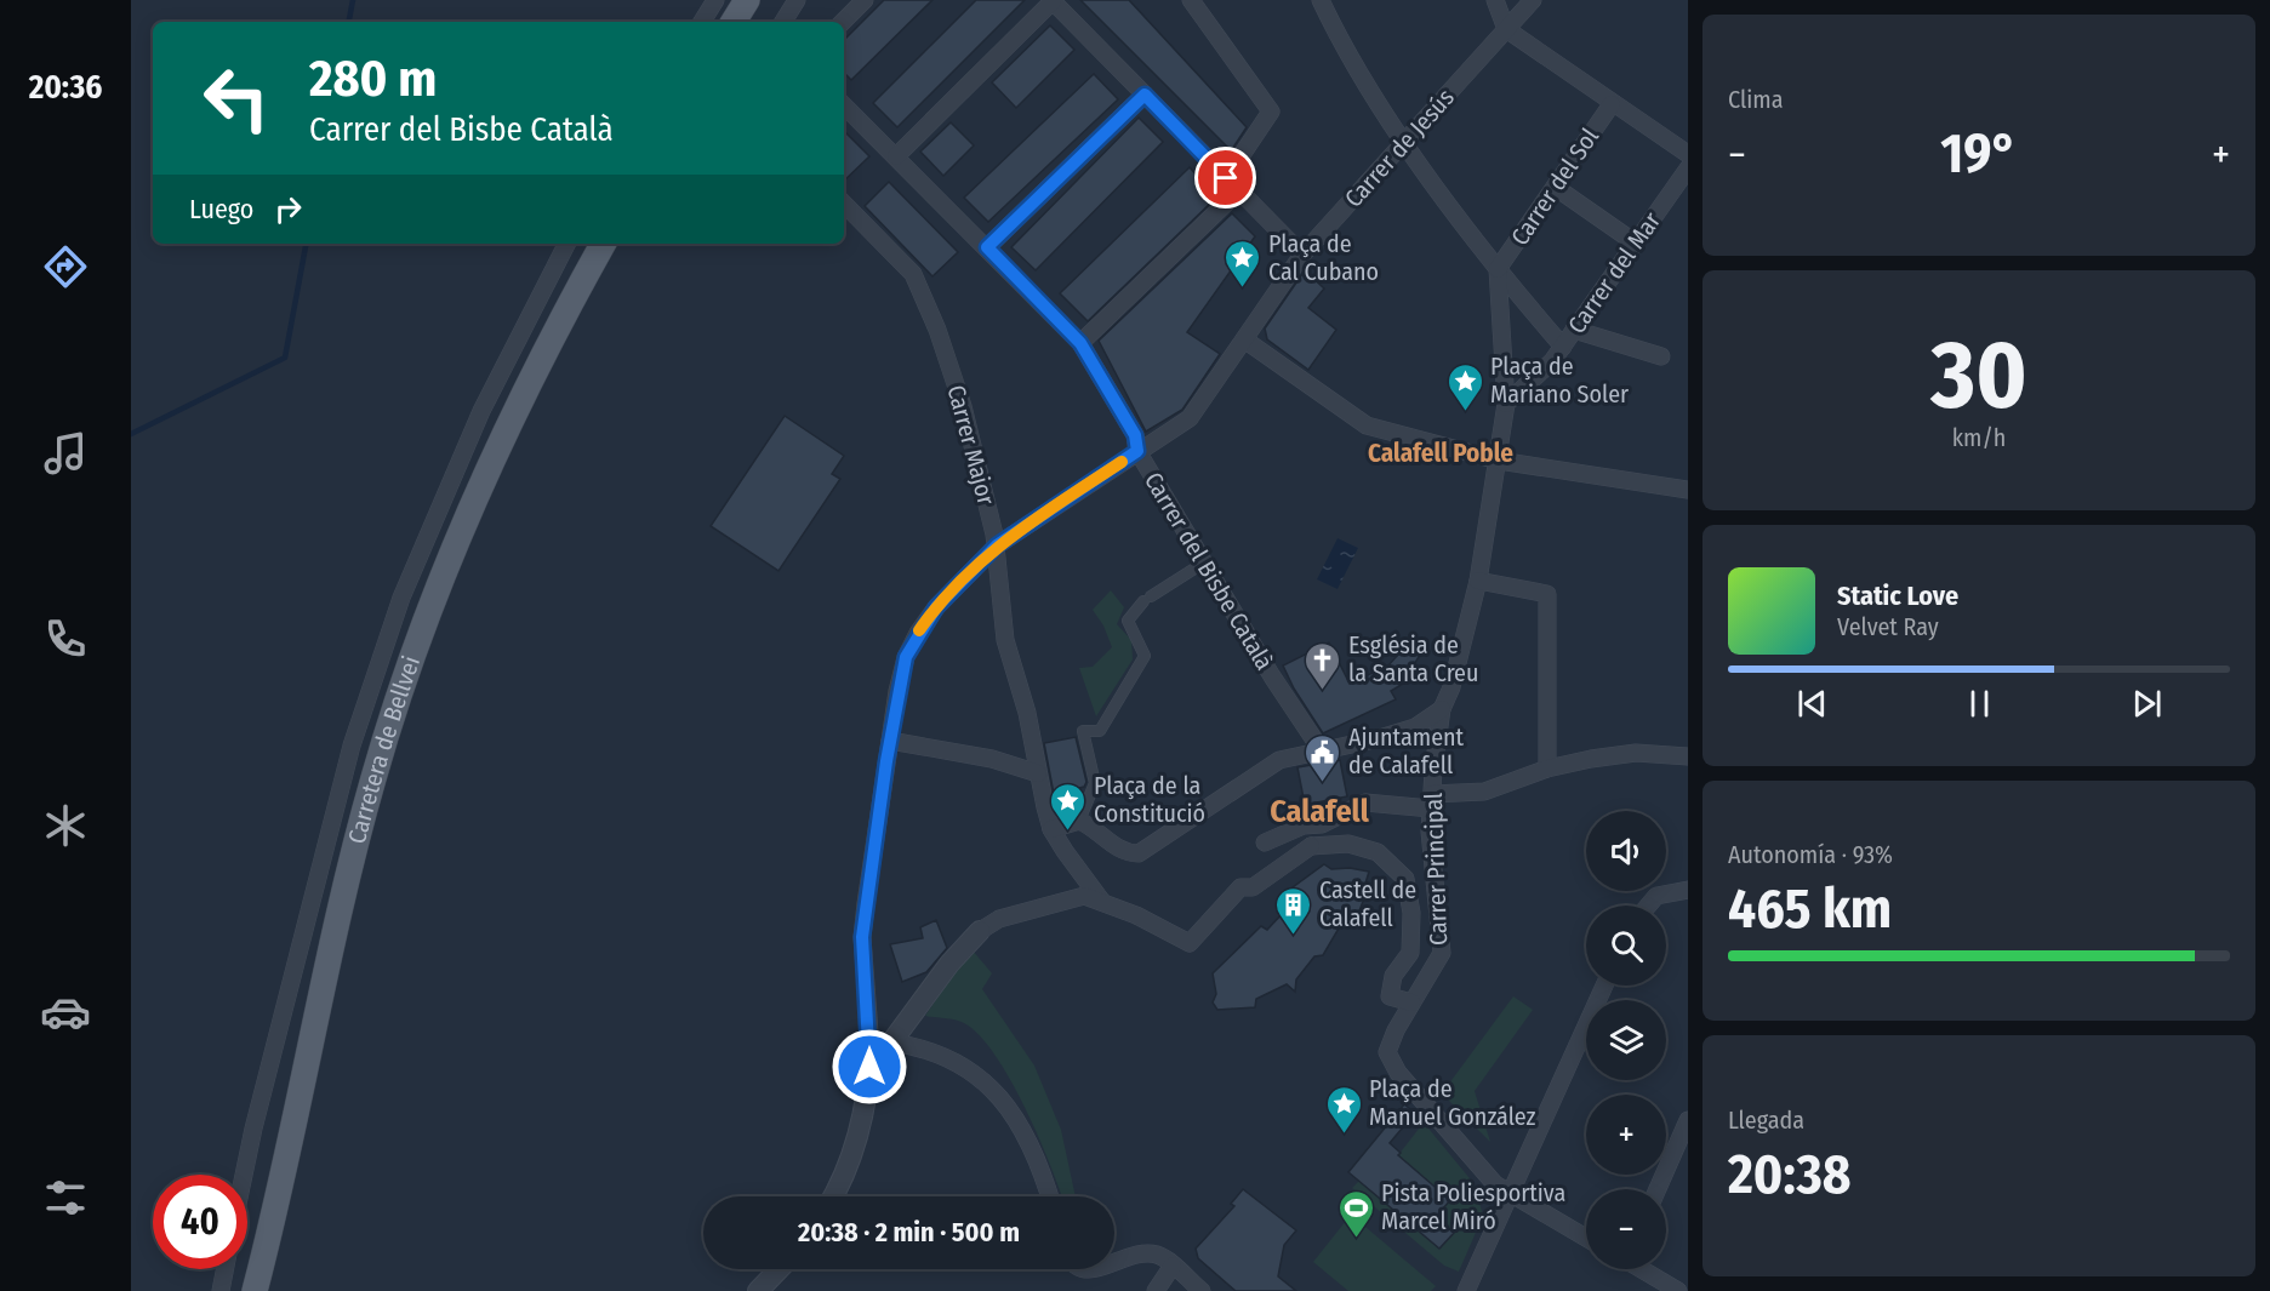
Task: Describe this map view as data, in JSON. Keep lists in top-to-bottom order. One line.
{"streets":{"main road":["Carretera de Bellvei"],"street":["Carrer de Jesús","Carrer del Sol","Carrer del Mar","Carrer Major","Carrer del Bisbe Català","Carrer Principal"]},"crossings":[["Carrer de Jesús","Carrer Major"],["Carrer de Jesús","Carrer del Bisbe Català"],["Carrer del Sol","Carrer Principal"],["Carrer del Mar","Carrer Principal"]],"districts":["Calafell Poble","Calafell"],"places":{"place":["Plaça de Cal Cubano","Plaça de Mariano Soler","Plaça de la Constitució","Plaça de Manuel González"],"church":["Església de la Santa Creu"],"public building":["Ajuntament de Calafell"],"building":["Castell de Calafell"],"sports":["Pista Poliesportiva Marcel Miró"]},"page":{"tabs":"20:36","tile":["Clima",["30","km/h"],["Autonomía · 93%","465 km"],["Llegada","20:38"]],"turn":["280 m","Carrer del Bisbe Català"],"heat":["−","19°","+"],"then":"Luego","song":["Static Love","Velvet Ray"],"map_buttons":["+","−"],"limit":"40","trip":"20:38 · 2 min · 500 m"}}
